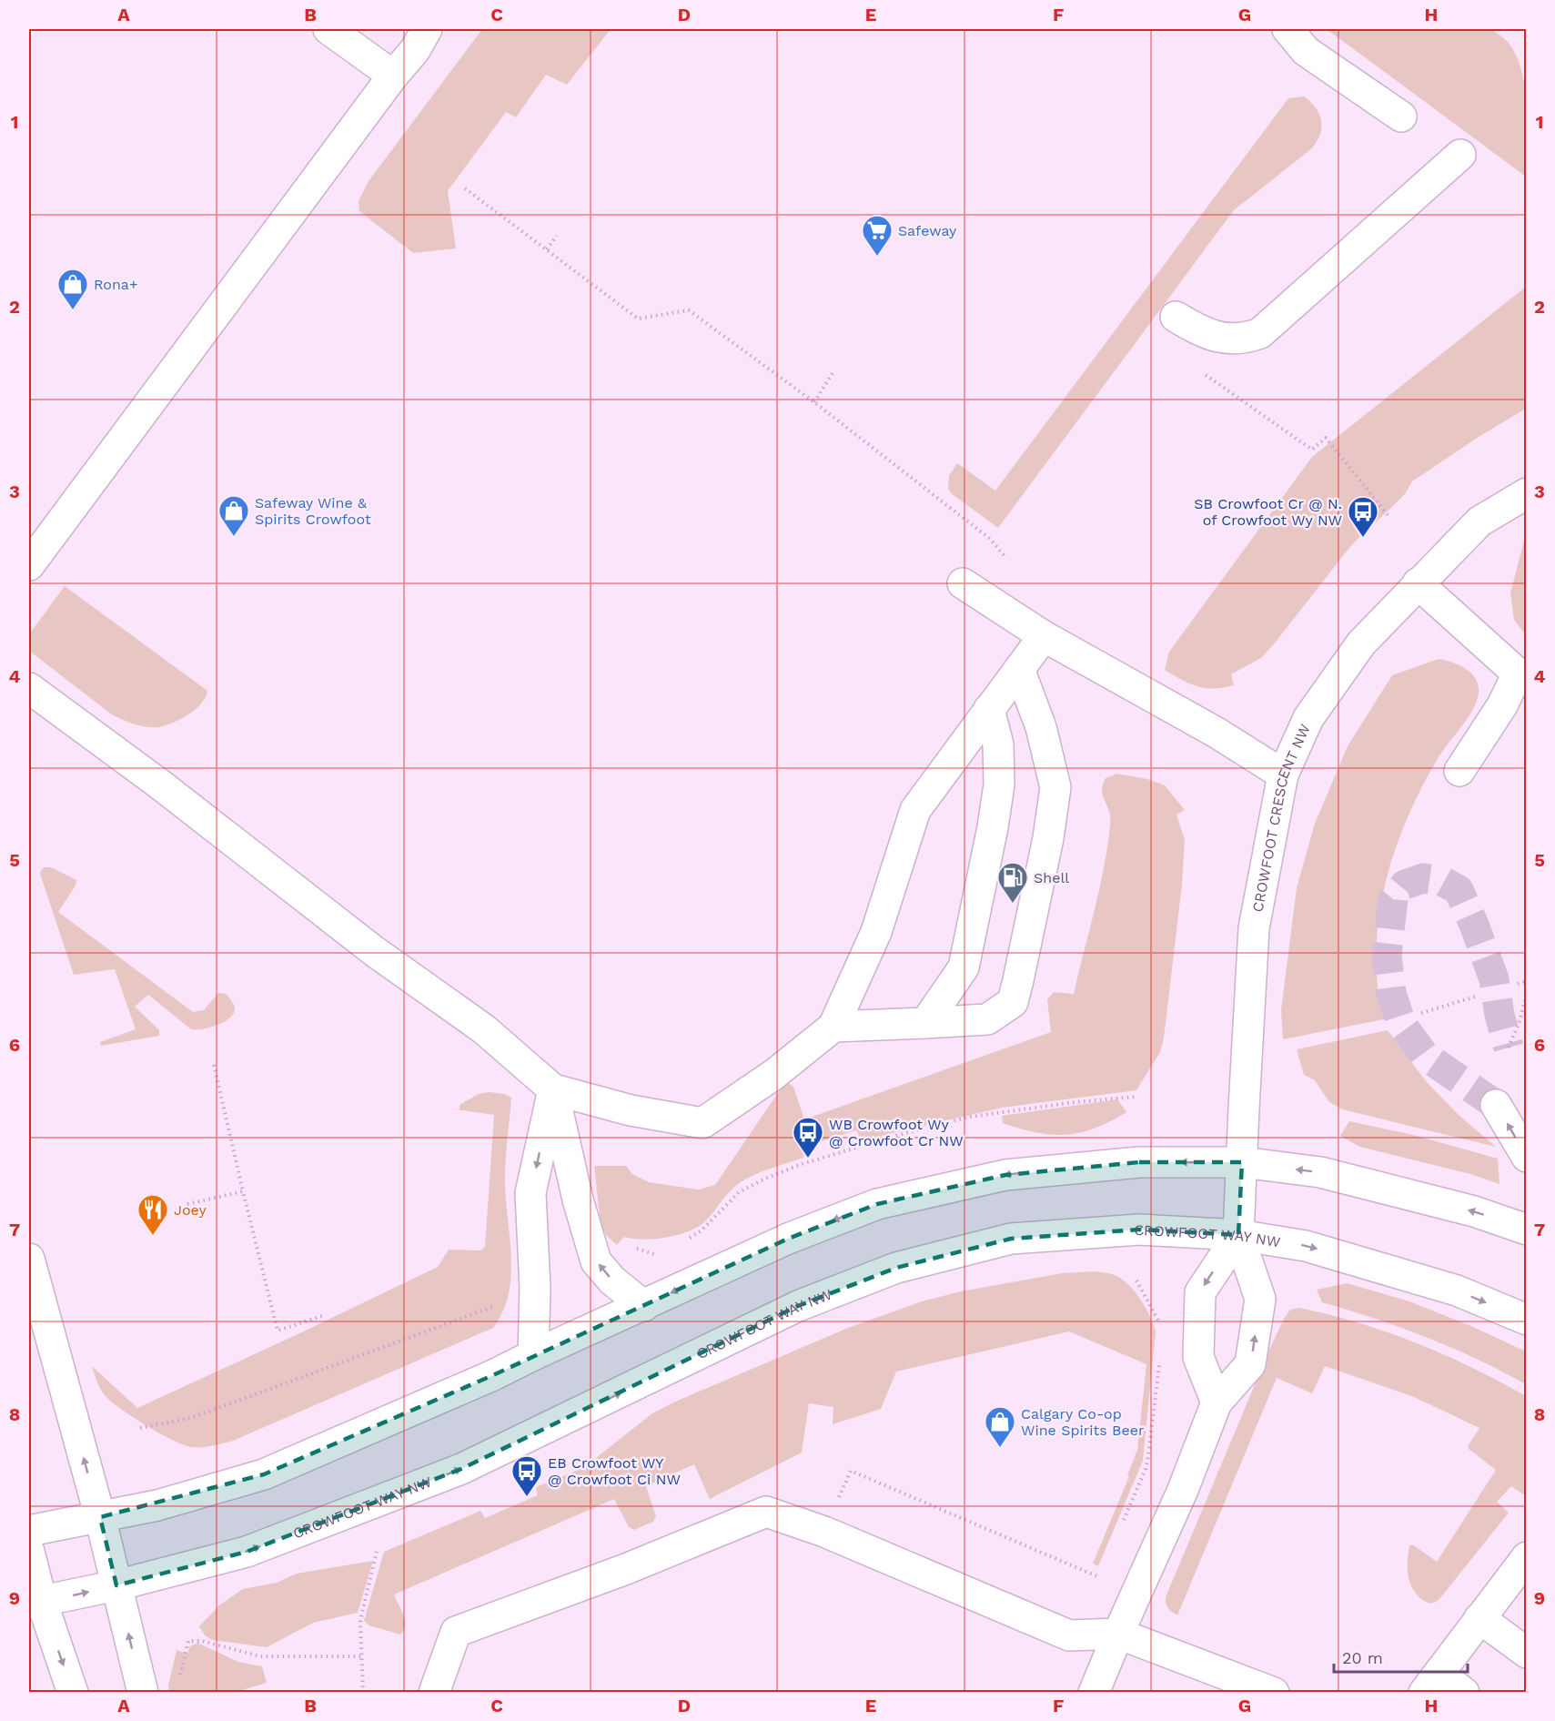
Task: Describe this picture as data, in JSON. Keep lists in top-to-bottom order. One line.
{"streets":{"street":["CROWFOOT CRESCENT NW","CROWFOOT WAY NW"]},"crossings":[["CROWFOOT CRESCENT NW","CROWFOOT WAY NW"]],"places":{"supermarket":["Safeway"],"shop":["Rona+","Safeway Wine & Spirits Crowfoot","Calgary Co-op Wine Spirits Beer"],"bus stop":["SB Crowfoot Cr @ N. of Crowfoot Wy NW","WB Crowfoot Wy @ Crowfoot Cr NW","EB Crowfoot WY @ Crowfoot Ci NW"],"fuel station":["Shell"],"restaurant":["Joey"]},"scale_bar":"20 m","grid":{"columns":["A","B","C","D","E","F","G","H"],"rows":["1","2","3","4","5","6","7","8","9"]}}
